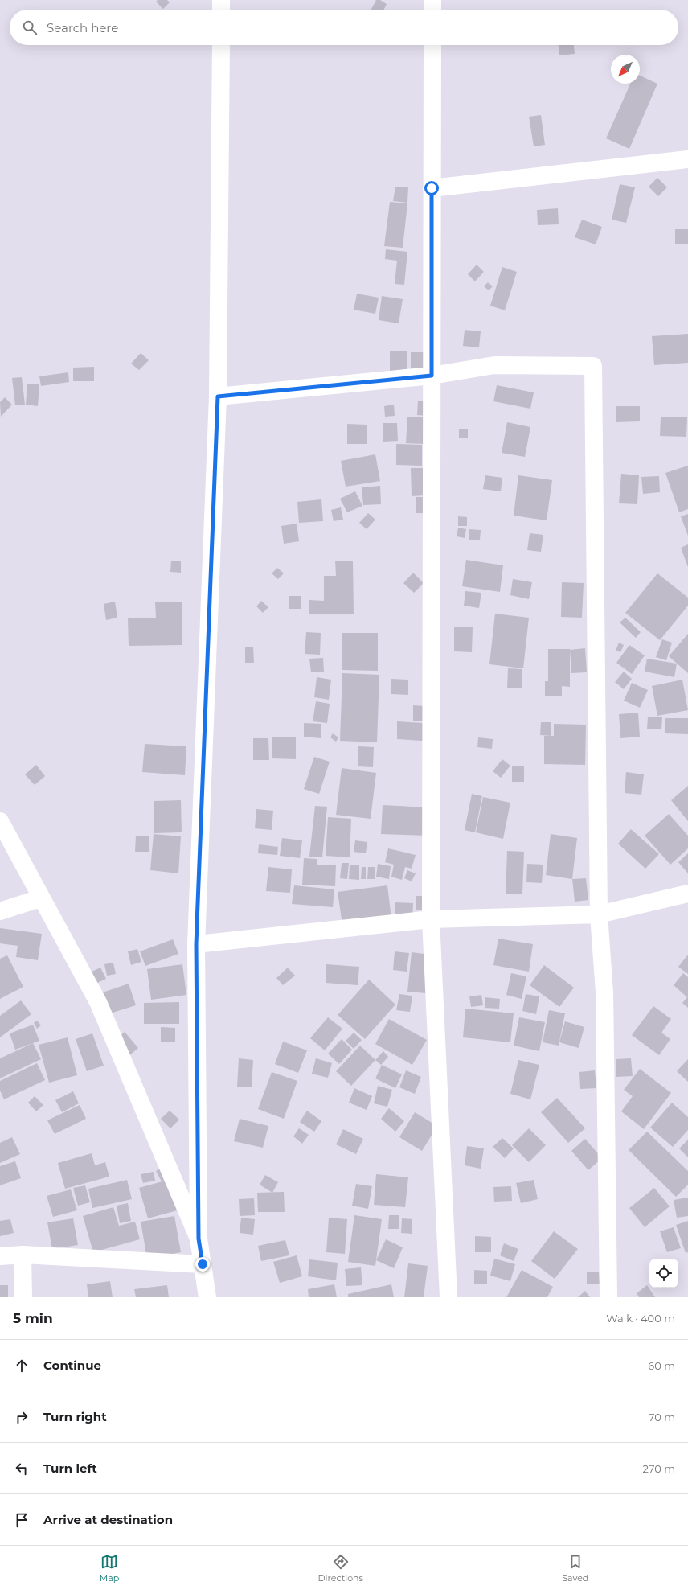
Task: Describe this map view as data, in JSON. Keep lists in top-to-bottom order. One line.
{"north":"bottom left","page":{"search":"Search here","heading":["5 min","Walk · 400 m"],"list":[["Continue","60 m"],["Turn right","70 m"],["Turn left","270 m"],"Arrive at destination"],"nav":["Map","Directions","Saved"]}}
